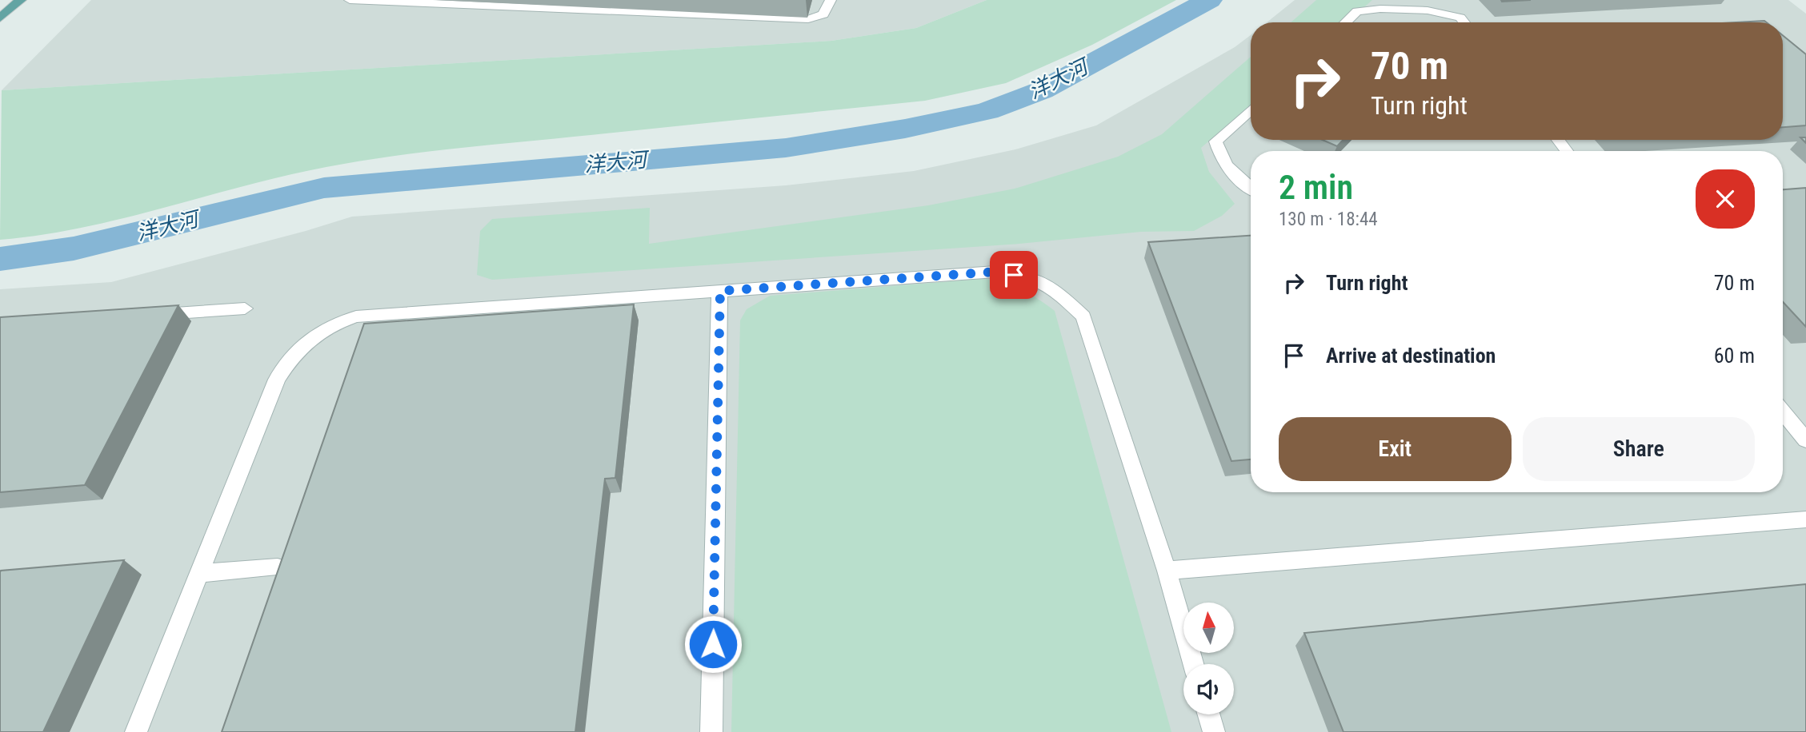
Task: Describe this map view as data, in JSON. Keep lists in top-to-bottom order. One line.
{"water":["洋大河"],"north":"top","page":{"turn":["70 m","Turn right"],"heading":["2 min","130 m · 18:44"],"list":[{"name":"Turn right","value":"70 m"},{"name":"Arrive at destination","value":"60 m"}],"buttons":["Exit","Share"]}}
